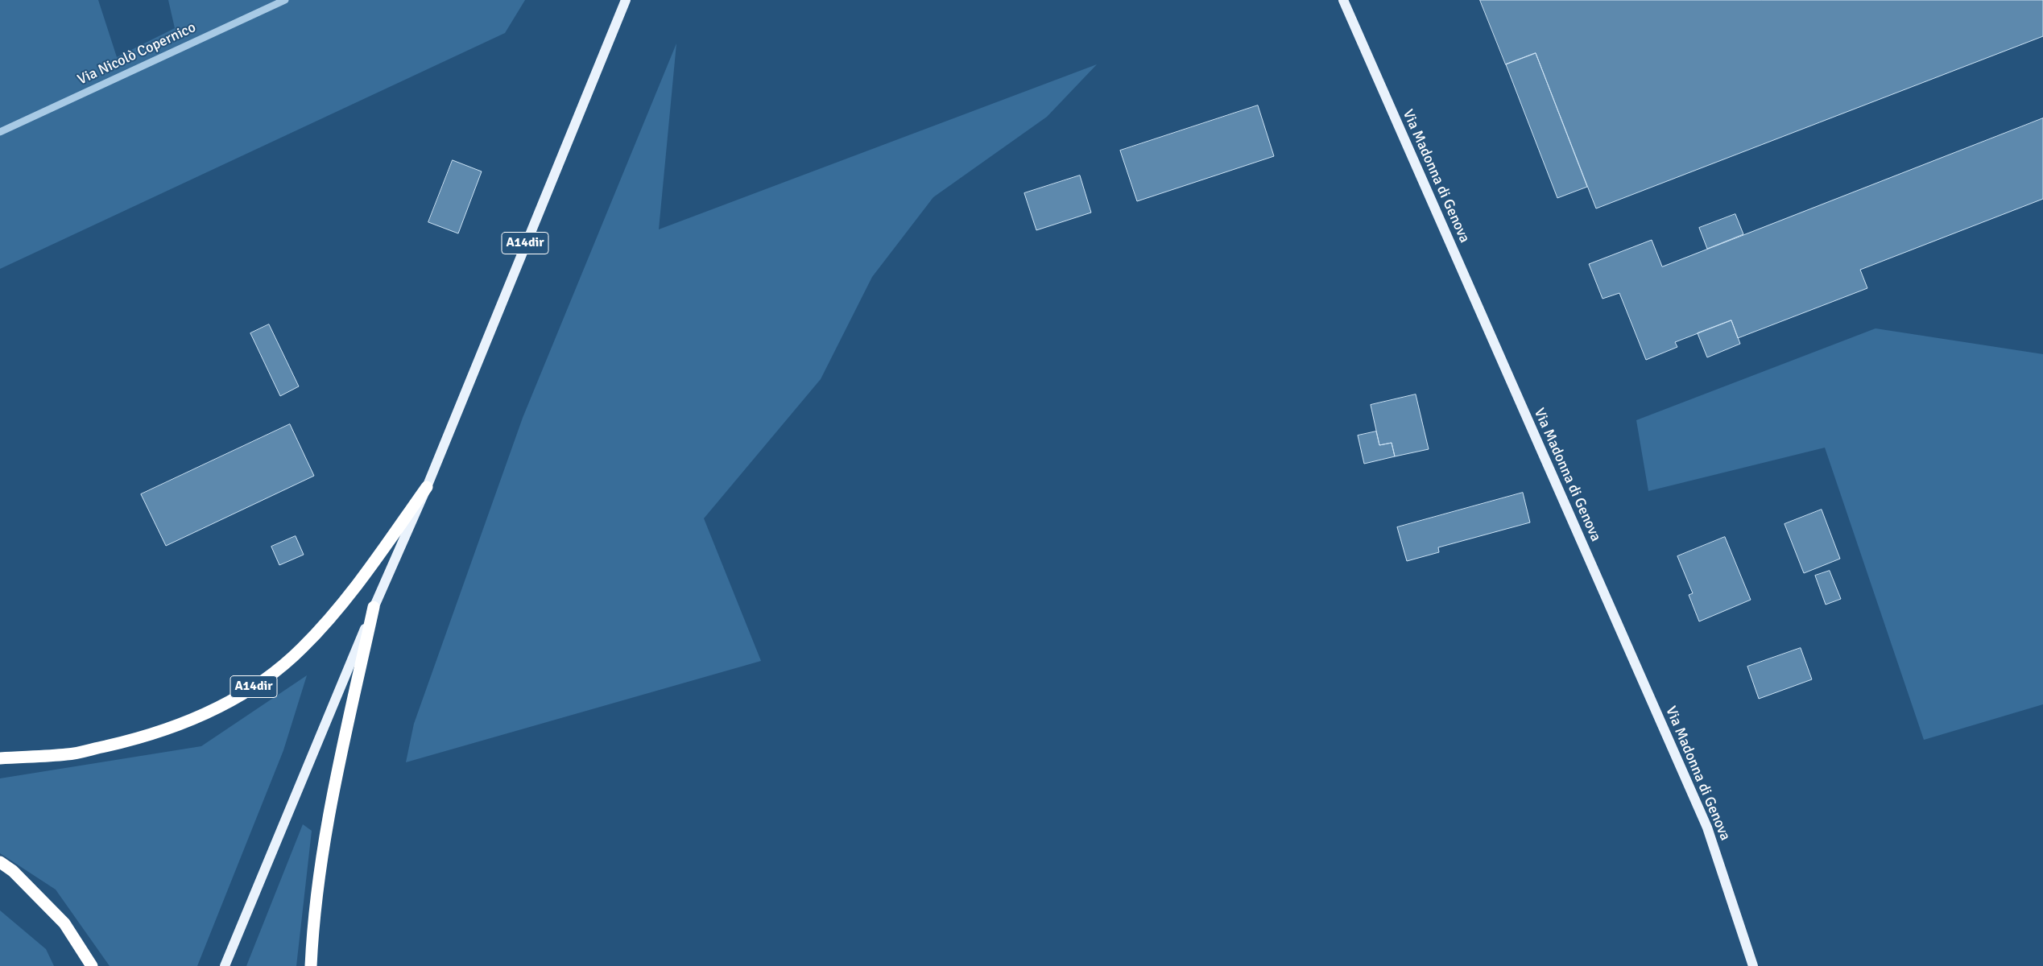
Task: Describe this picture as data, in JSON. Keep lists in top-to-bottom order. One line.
{"streets":{"highway":["A14dir"],"main road":["Via Madonna di Genova"],"street":["Via Nicolò Copernico"]}}
